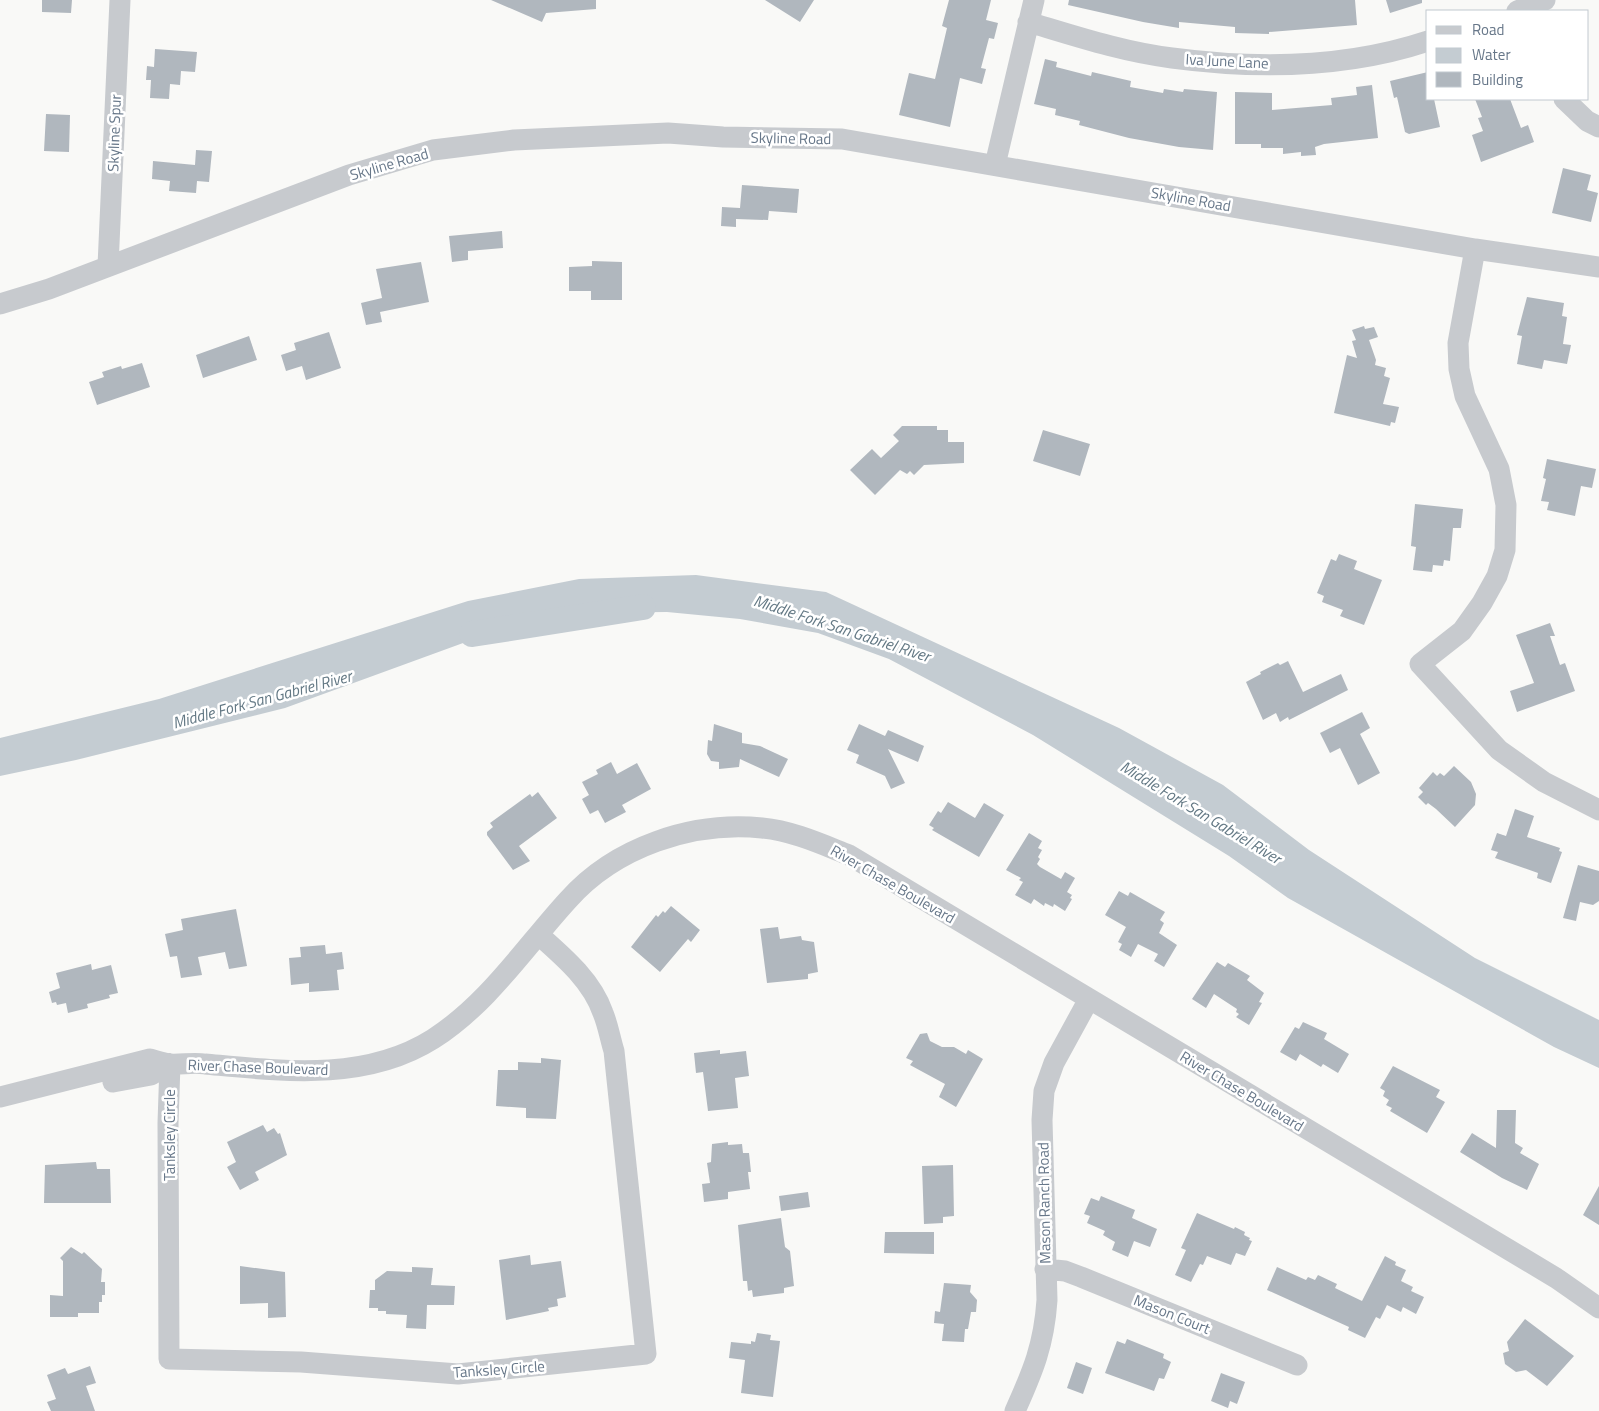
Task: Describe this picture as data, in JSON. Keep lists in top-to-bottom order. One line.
{"streets":{"street":["Iva June Lane","Skyline Spur","Skyline Road","River Chase Boulevard","Tanksley Circle","Mason Ranch Road","Mason Court"]},"crossings":[["Skyline Spur","Skyline Road"],["River Chase Boulevard","Tanksley Circle"],["River Chase Boulevard","Mason Ranch Road"],["Mason Ranch Road","Mason Court"]],"water":["Middle Fork San Gabriel River"],"legend":["Road","Water","Building"]}
